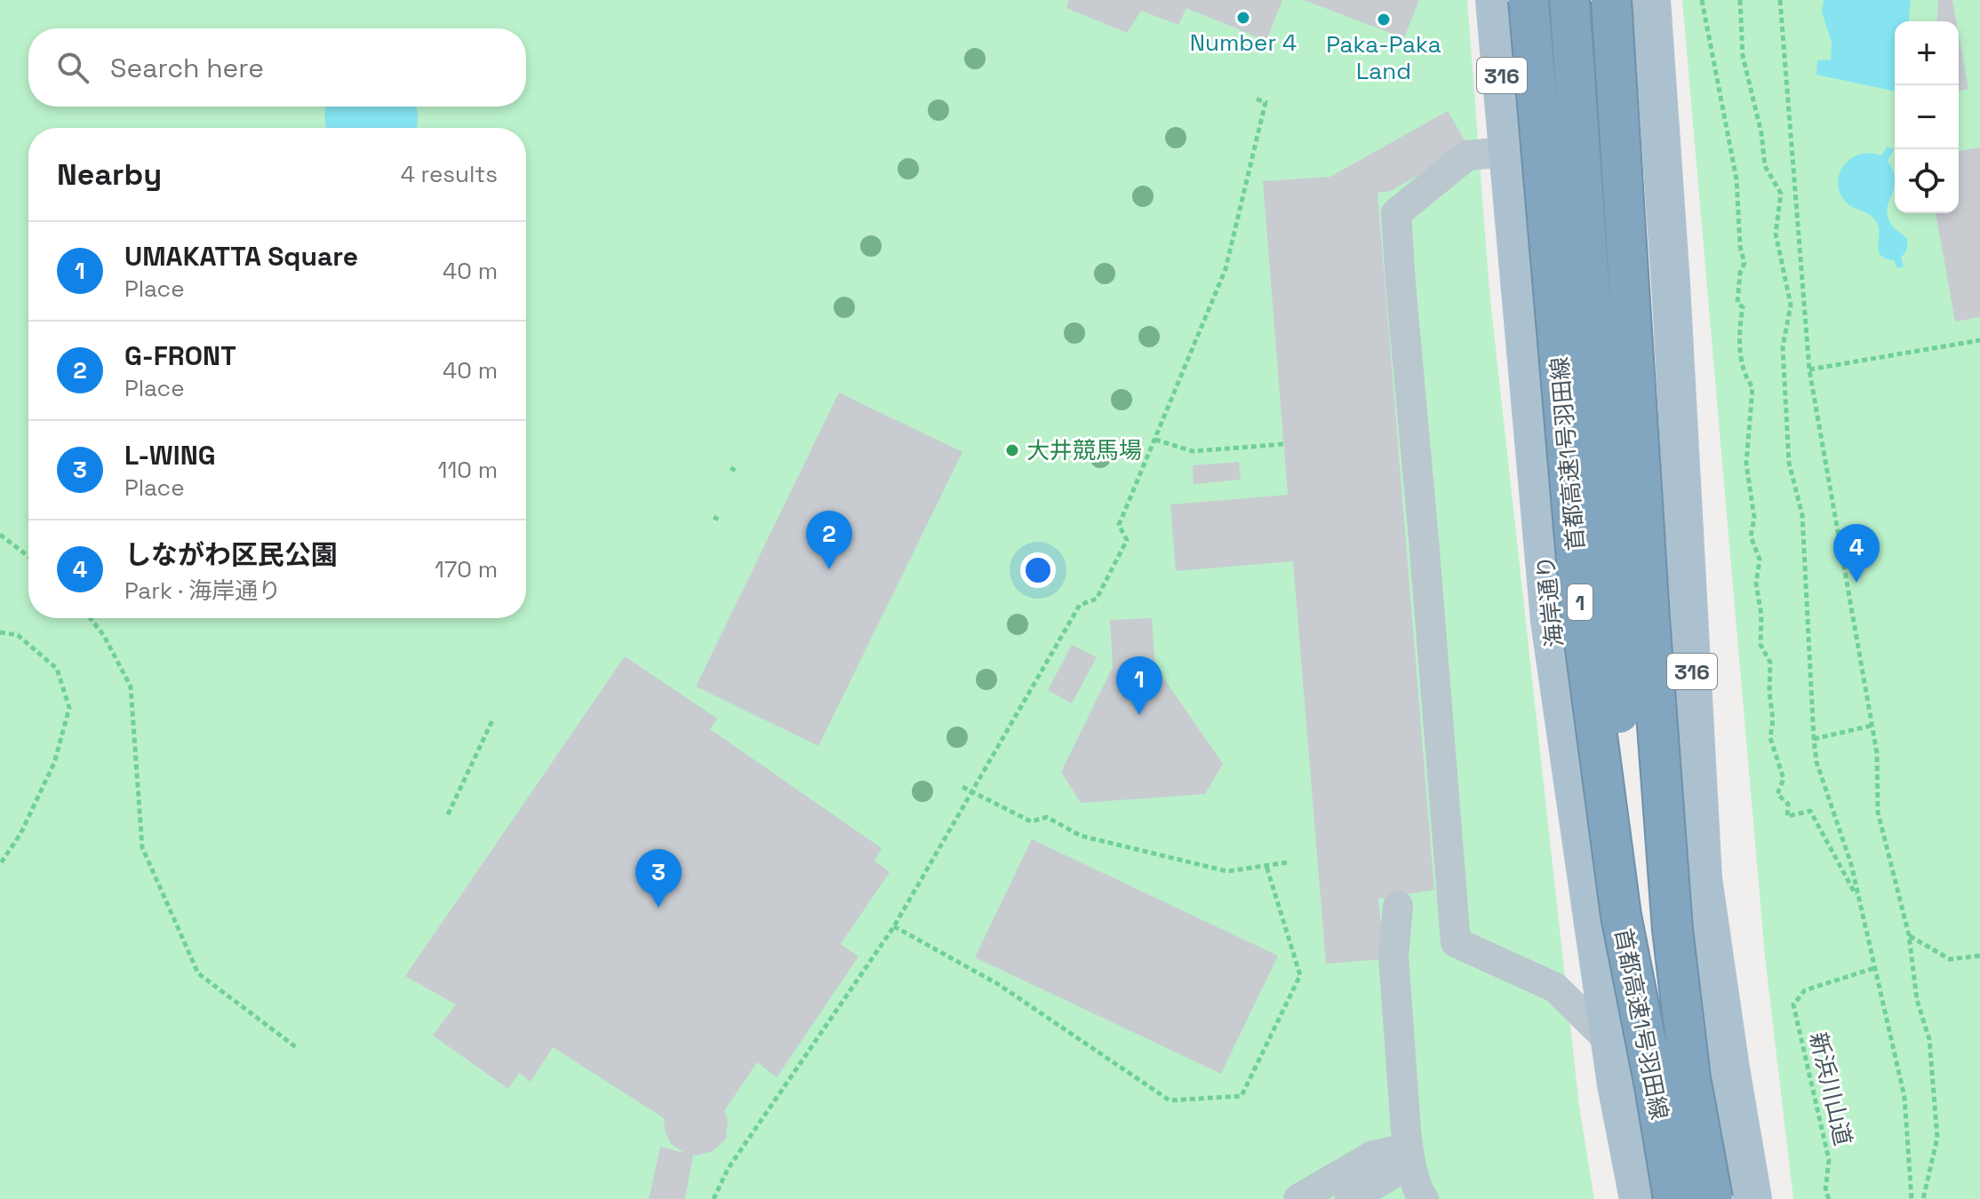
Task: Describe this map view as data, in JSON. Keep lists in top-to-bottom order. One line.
{"streets":{"highway":["首都高速1号羽田線","1"],"main road":["316","海岸通り"],"path":["新浜川山道"]},"places":["Number 4","Paka-Paka Land","大井競馬場"],"page":{"map_buttons":["+","−"],"search":"Search here","heading":["Nearby","4 results"],"list":[{"mark":"1","name":"UMAKATTA Square","note":"Place","value":"40 m"},{"mark":"2","name":"G-FRONT","note":"Place","value":"40 m"},{"mark":"3","name":"L-WING","note":"Place","value":"110 m"},{"mark":"4","name":"しながわ区民公園","note":"Park · 海岸通り","value":"170 m"}],"pins":["2","4","1","3"]}}
